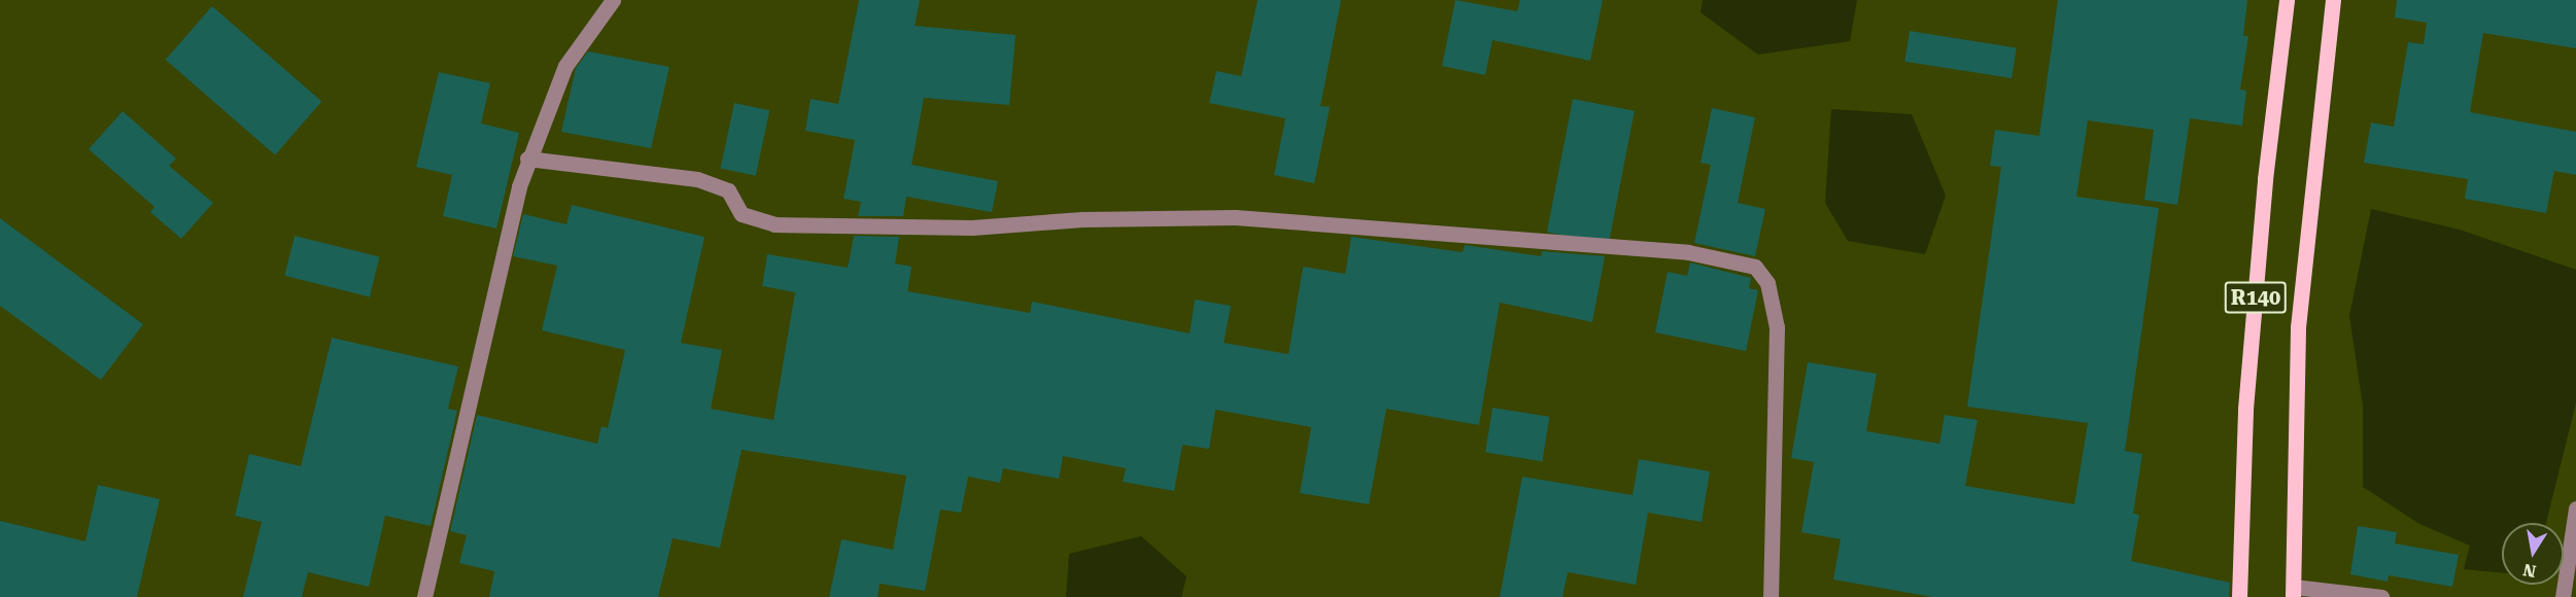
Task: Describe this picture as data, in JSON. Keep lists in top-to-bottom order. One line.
{"streets":{"main road":["R140"]},"north":"bottom"}
